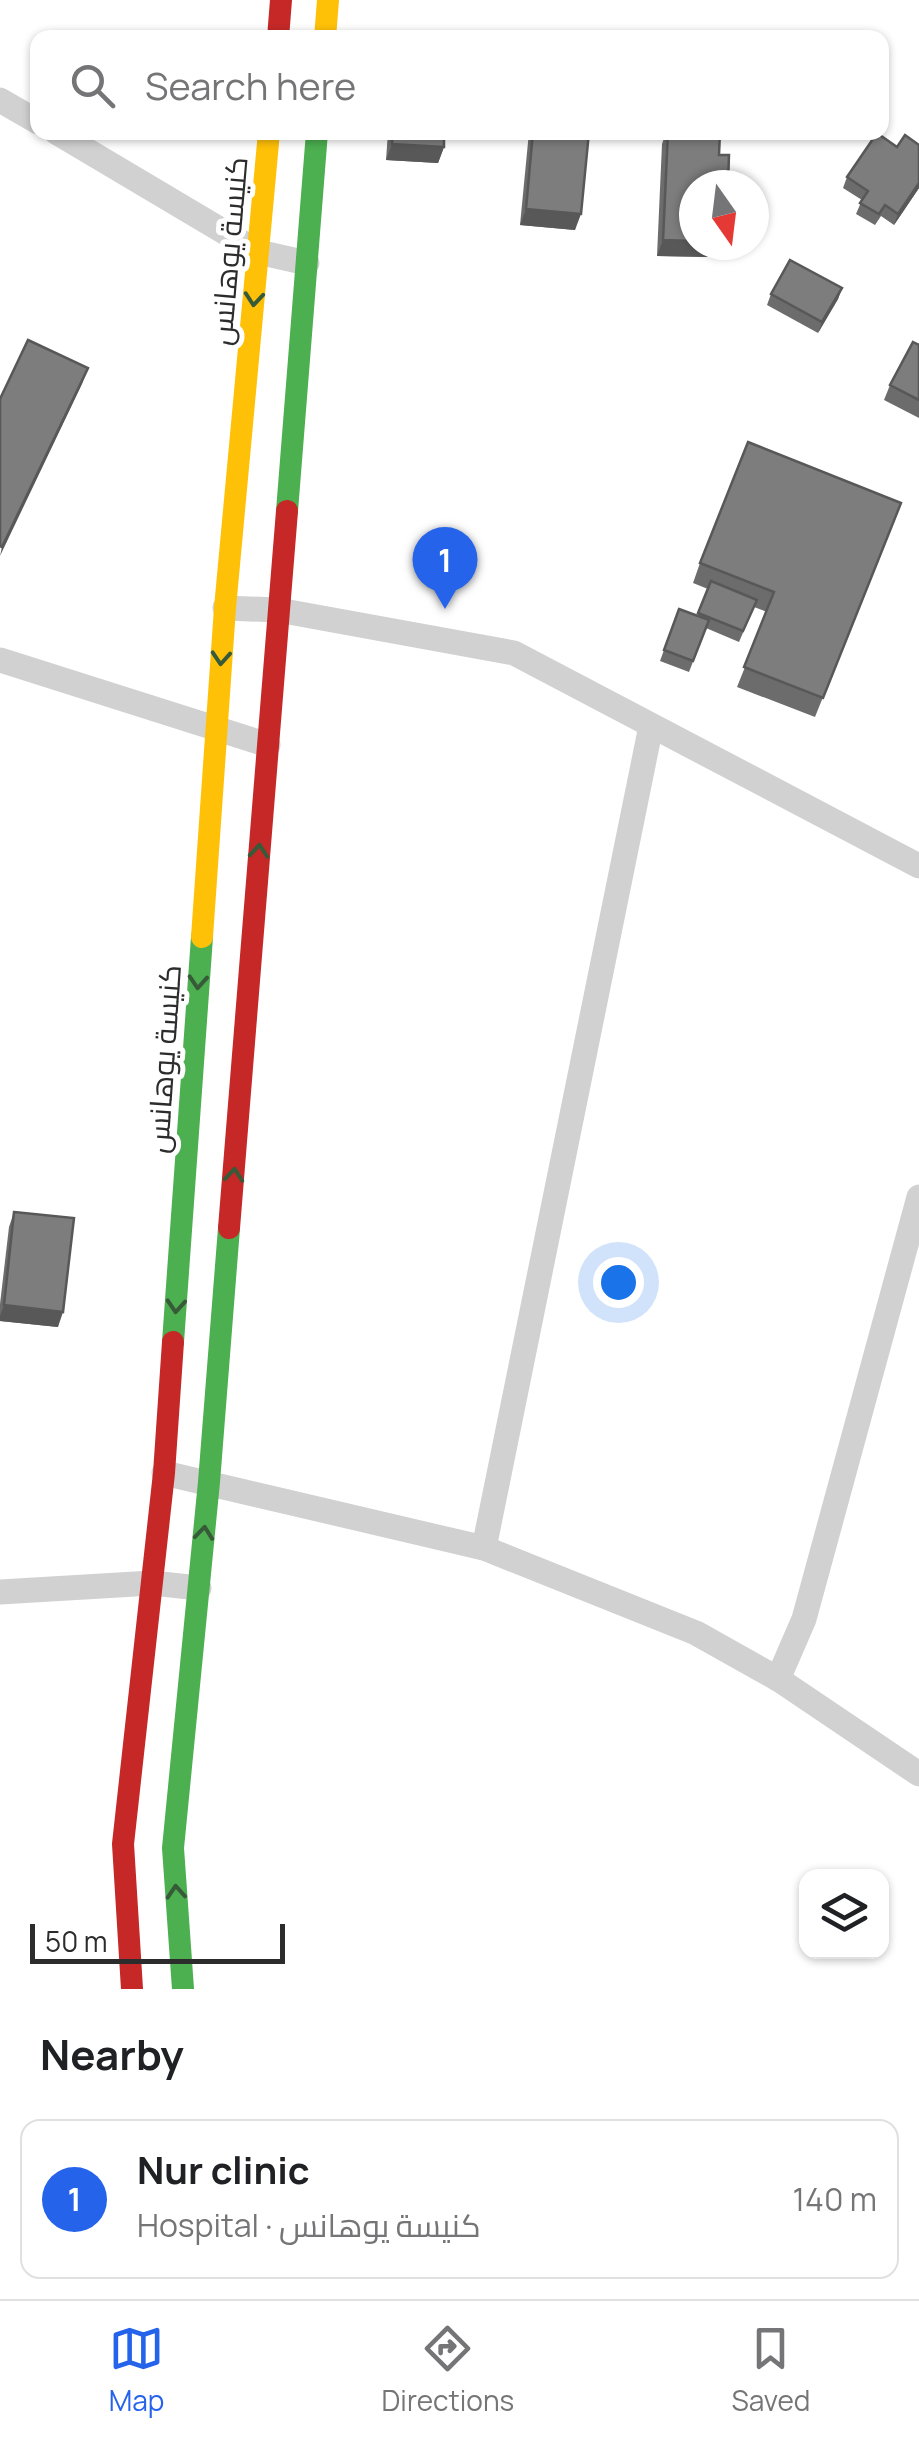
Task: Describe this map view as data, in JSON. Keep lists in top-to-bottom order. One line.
{"streets":{"street":["كنيسة يوهانس"]},"scale_bar":"50 m","north":"bottom","page":{"search":"Search here","pins":"1","scale":"50 m","heading":"Nearby","list":[{"mark":"1","name":"Nur clinic","note":"Hospital · كنيسة يوهانس","value":"140 m"}],"nav":["Map","Directions","Saved"]}}
